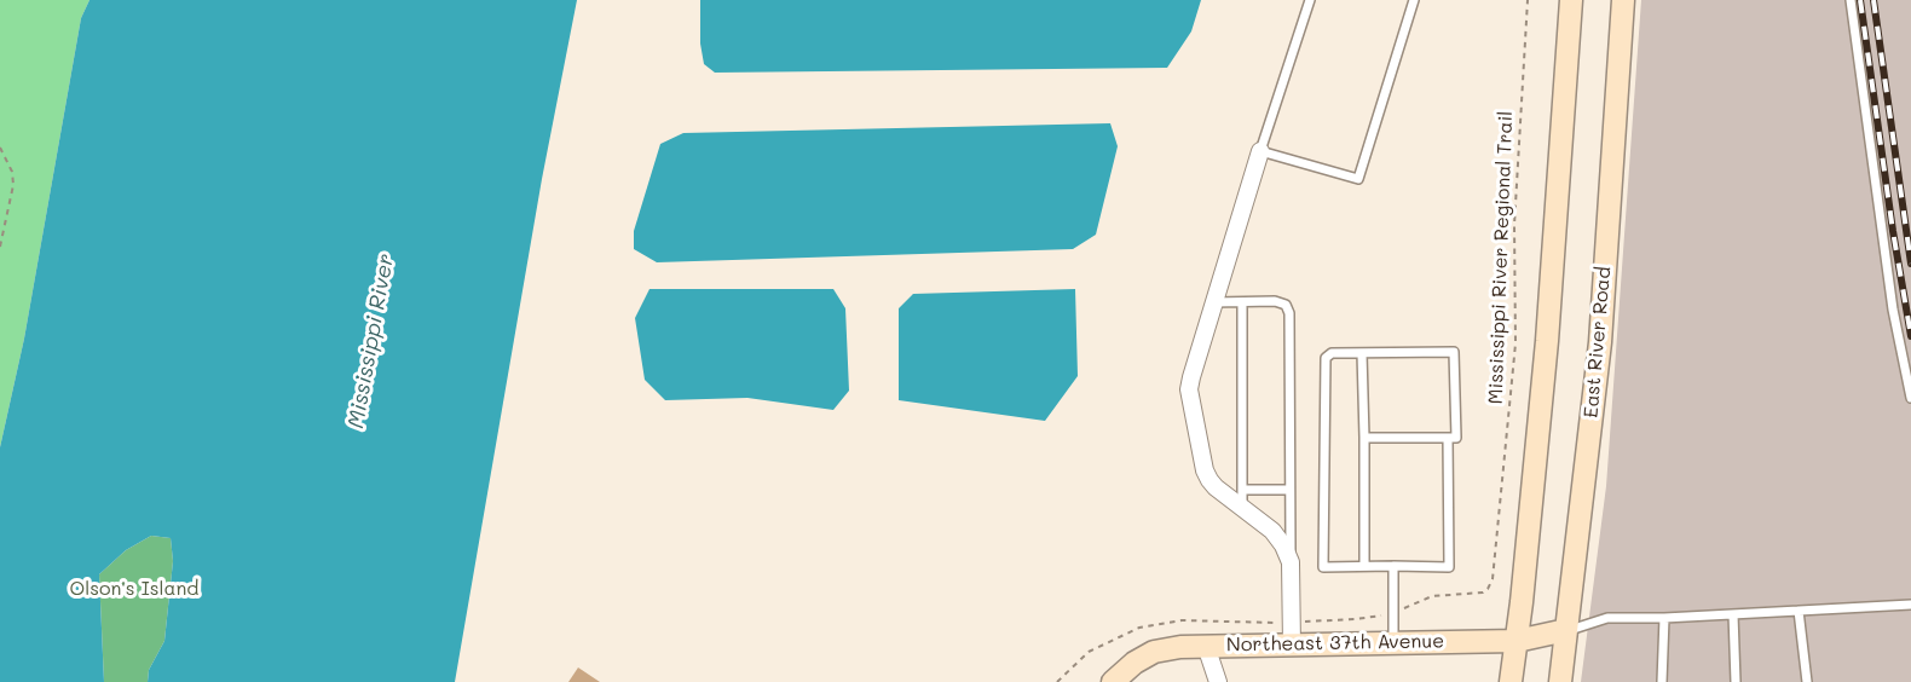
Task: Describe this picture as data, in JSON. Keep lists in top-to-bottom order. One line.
{"streets":{"street":["East River Road","Northeast 37th Avenue"],"path":["Mississippi River Regional Trail"]},"crossings":[["East River Road","Northeast 37th Avenue"]],"water":["Mississippi River"],"parks":["Olson's Island"]}
